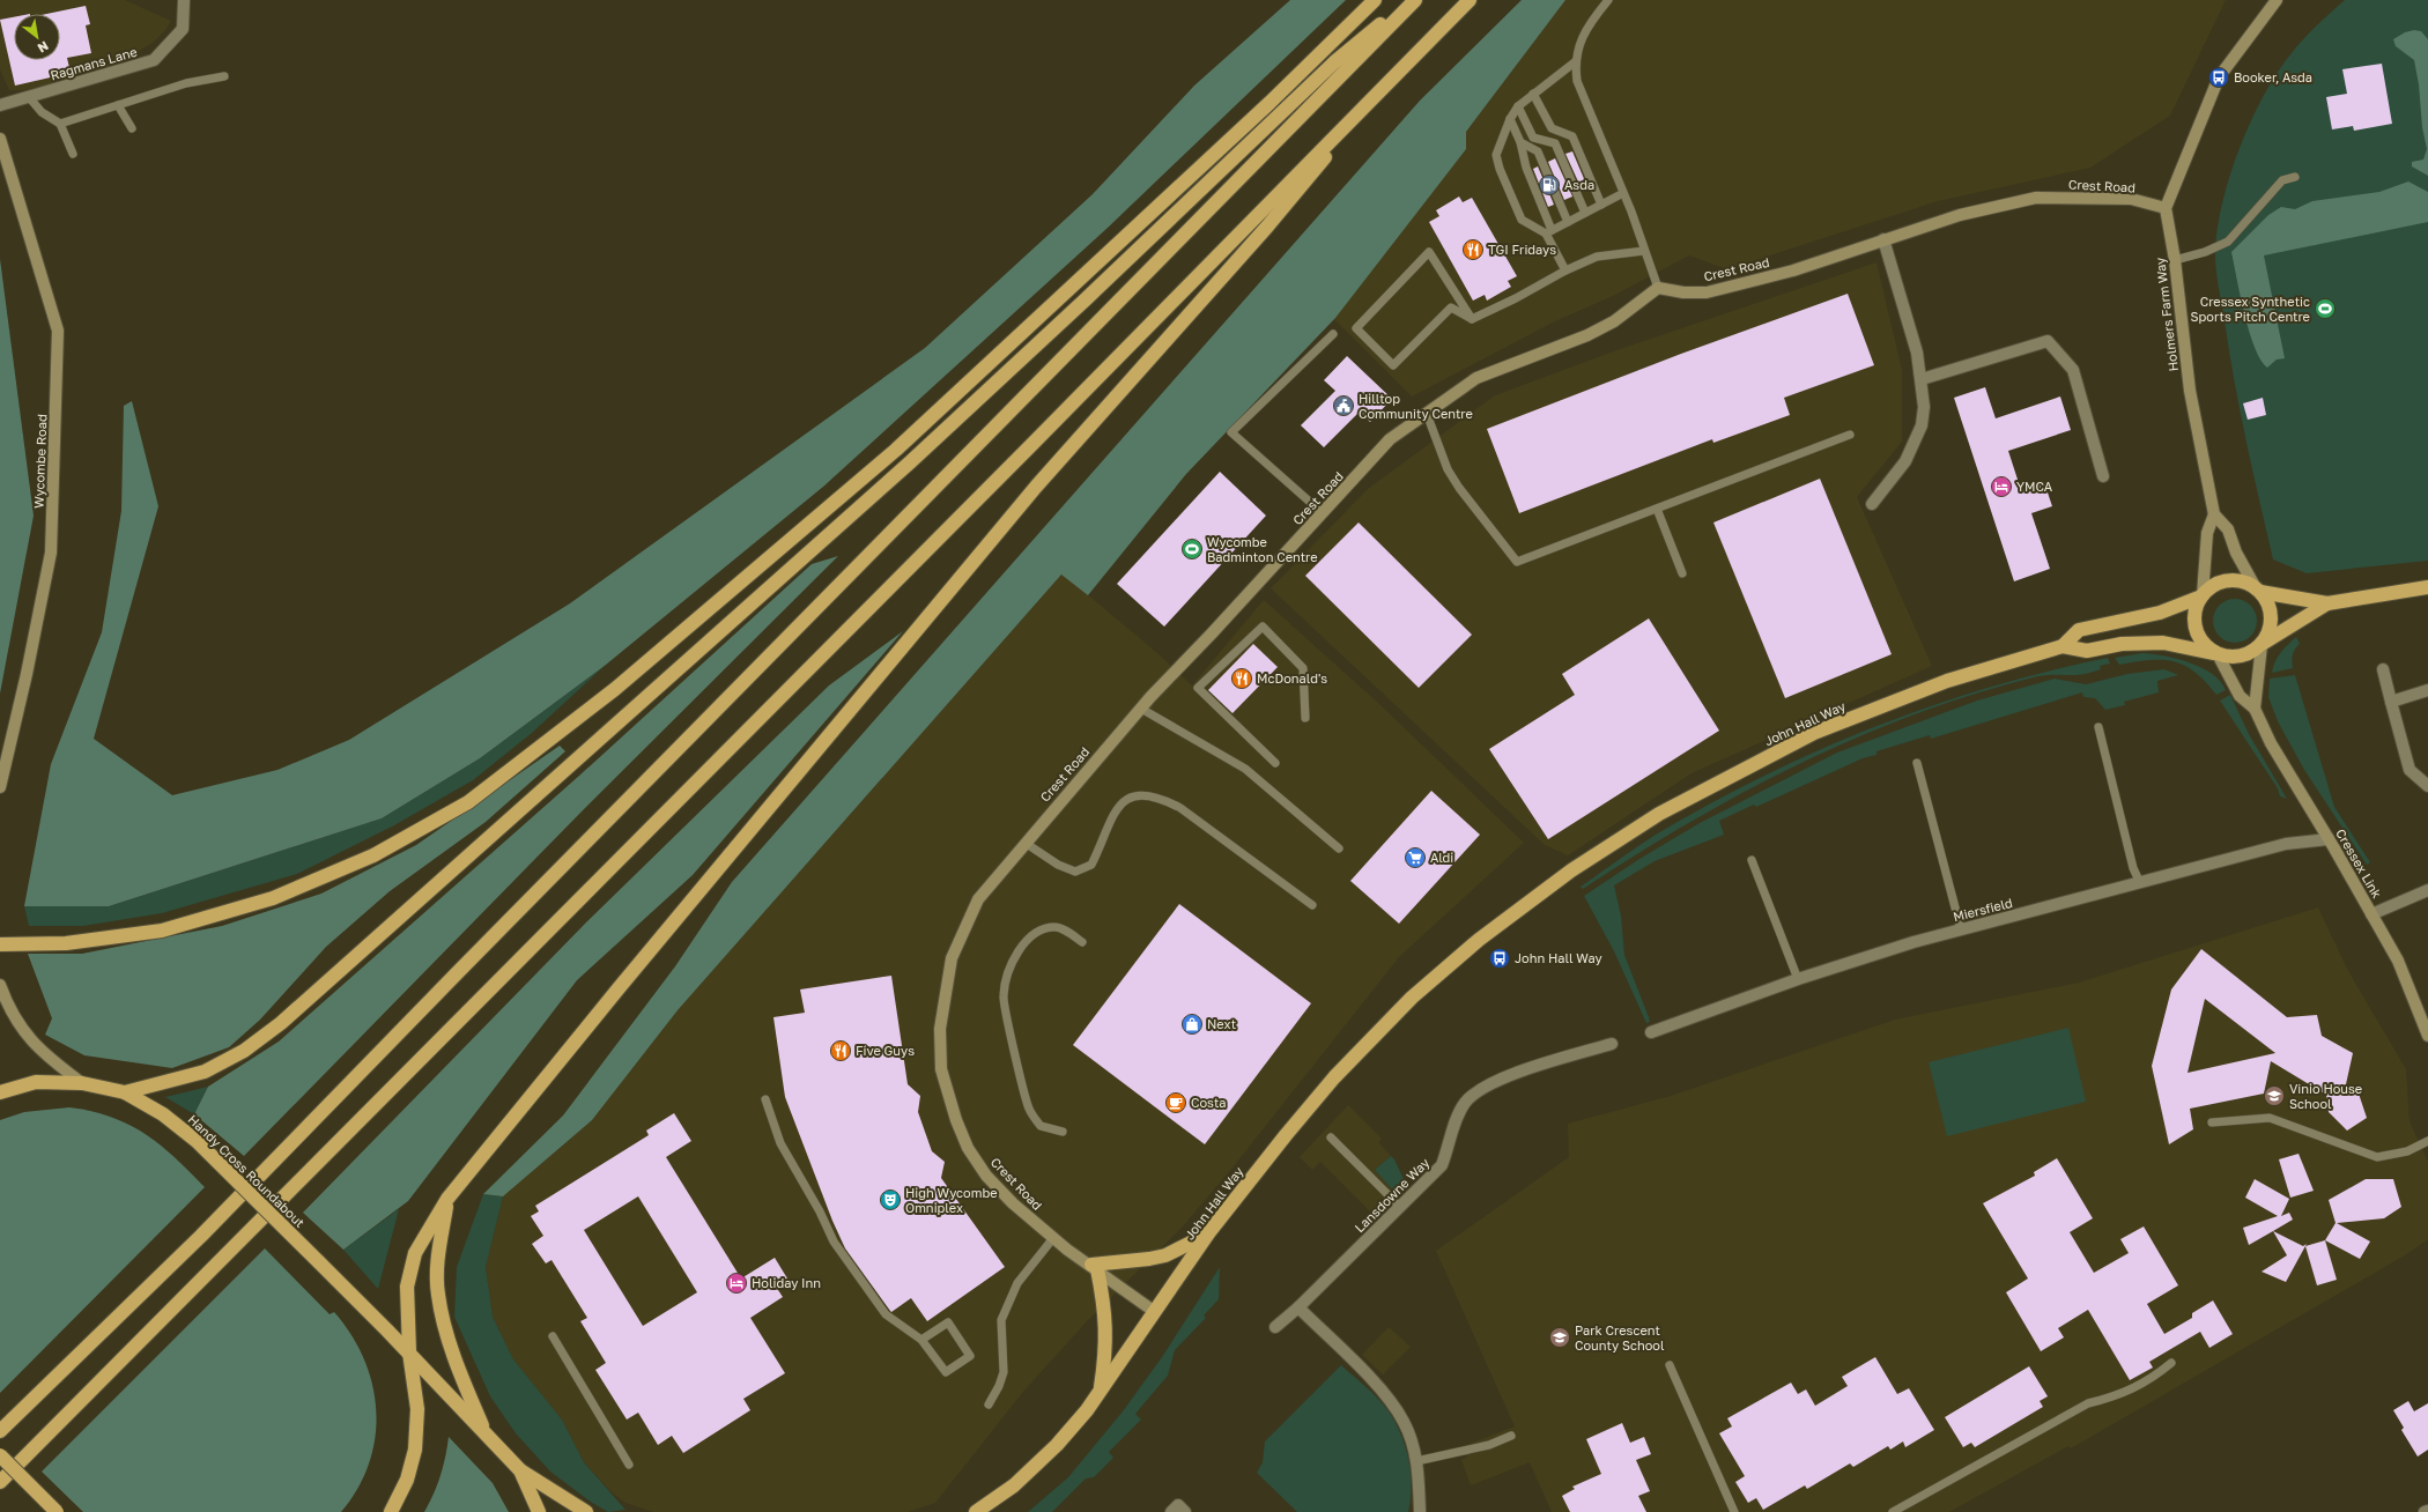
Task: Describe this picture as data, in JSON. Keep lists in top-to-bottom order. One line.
{"streets":{"highway":["John Hall Way","Handy Cross Roundabout"],"street":["Ragmans Lane","Crest Road","Holmers Farm Way","Wycombe Road","Cressex Link","Miersfield","Lansdowne Way"]},"crossings":[["Crest Road","Holmers Farm Way"],["Crest Road","John Hall Way"],["John Hall Way","Cressex Link"],["Cressex Link","Miersfield"]],"places":{"bus stop":["Booker, Asda","John Hall Way"],"fuel station":["Asda"],"restaurant":["TGI Fridays","McDonald's","Five Guys"],"sports":["Cressex Synthetic Sports Pitch Centre","Wycombe Badminton Centre"],"public building":["Hilltop Community Centre"],"hotel":["YMCA","Holiday Inn"],"supermarket":["Aldi"],"shop":["Next"],"school or university":["Vinio House School","Park Crescent County School"],"cafe":["Costa"],"theatre":["High Wycombe Omniplex"]},"north":"bottom right"}
